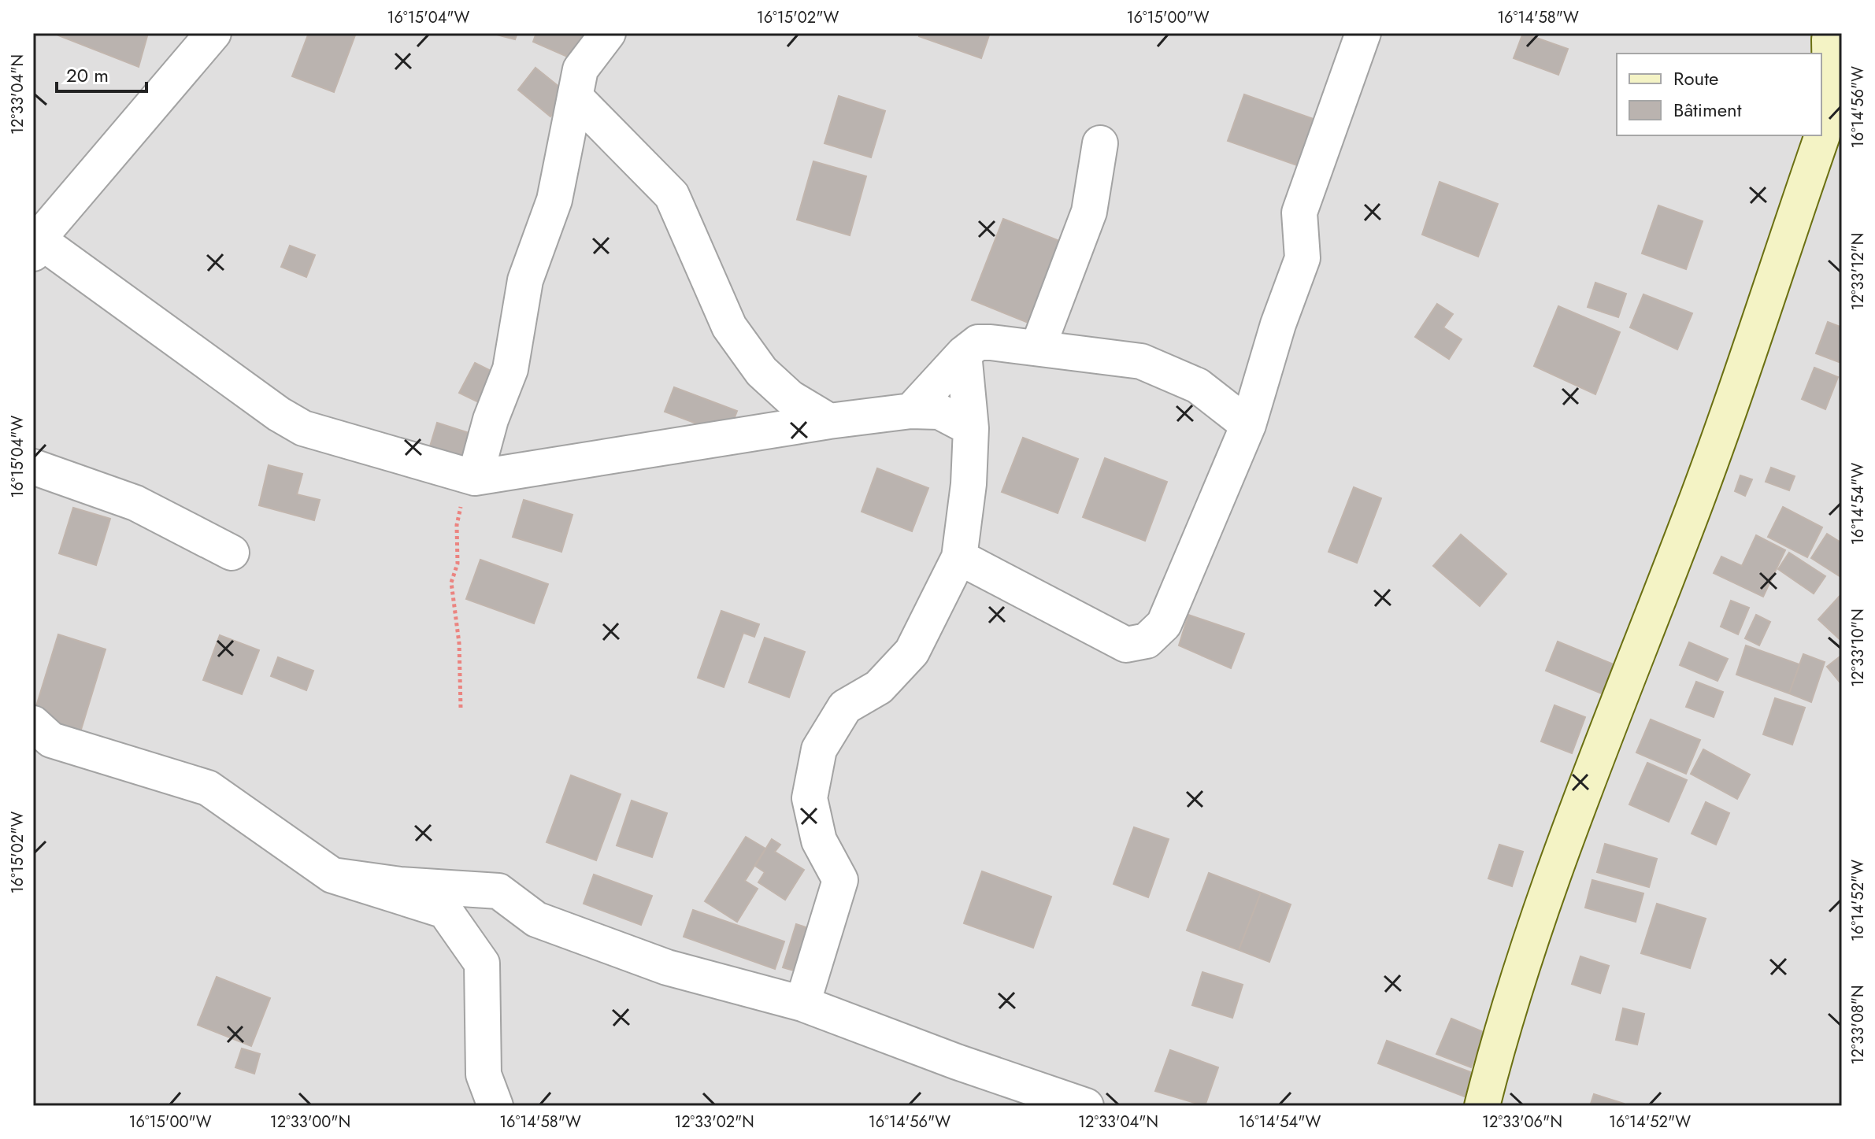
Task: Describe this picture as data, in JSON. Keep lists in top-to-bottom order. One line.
{"legend":["Route","Bâtiment"],"scale_bar":"20 m","coordinates":["16°15'04\"W","16°15'02\"W","16°15'00\"W","16°14'58\"W","12°33'04\"N","16°14'56\"W","12°33'12\"N","16°14'54\"W","12°33'10\"N","16°14'52\"W","12°33'08\"N","12°33'00\"N","12°33'02\"N","12°33'06\"N"]}
